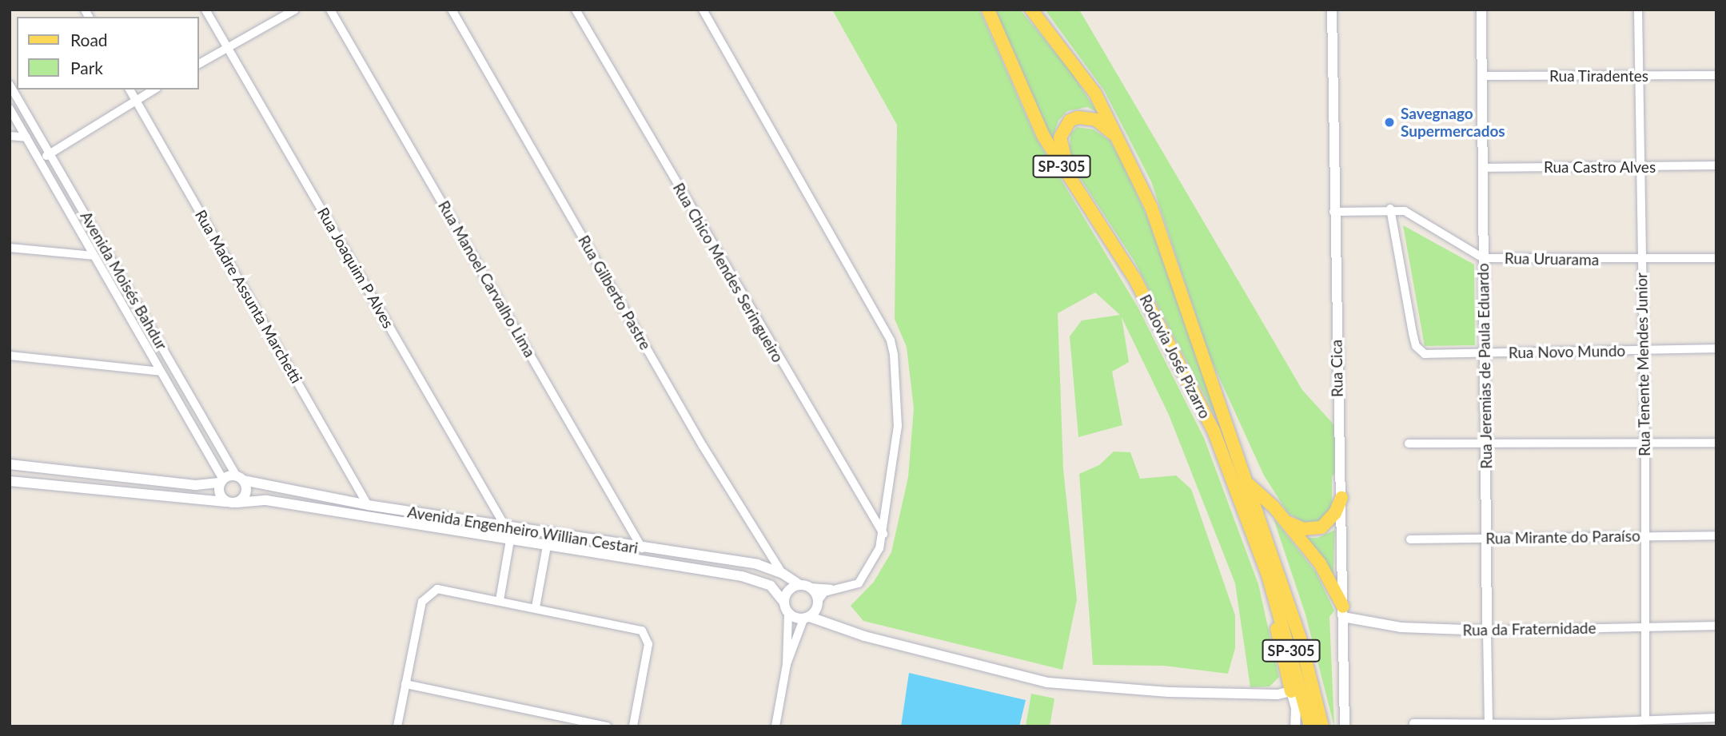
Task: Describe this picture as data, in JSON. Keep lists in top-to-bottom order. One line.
{"streets":{"main road":["SP-305","Rodovia José Pizarro"],"street":["Rua Tiradentes","Rua Castro Alves","Rua Uruarama","Rua Joaquim P Alves","Rua Chico Mendes Seringueiro","Rua Manoel Carvalho Lima","Avenida Moisés Bahdur","Rua Gilberto Pastre","Rua Madre Assunta Marchetti","Rua Novo Mundo","Rua Tenente Mendes Junior","Rua Jeremias de Paula Eduardo","Rua Cica","Avenida Engenheiro Willian Cestari","Rua Mirante do Paraíso","Rua da Fraternidade"]},"crossings":[["Rua Tiradentes","Rua Tenente Mendes Junior"],["Rua Tiradentes","Rua Jeremias de Paula Eduardo"],["Rua Castro Alves","Rua Tenente Mendes Junior"],["Rua Castro Alves","Rua Jeremias de Paula Eduardo"],["Rua Uruarama","Rua Novo Mundo"],["Rua Uruarama","Rua Tenente Mendes Junior"],["Rua Uruarama","Rua Jeremias de Paula Eduardo"],["Rua Uruarama","Rua Cica"],["Rua Joaquim P Alves","Avenida Engenheiro Willian Cestari"],["Rua Manoel Carvalho Lima","Avenida Engenheiro Willian Cestari"],["Avenida Moisés Bahdur","Avenida Engenheiro Willian Cestari"],["Rua Gilberto Pastre","Avenida Engenheiro Willian Cestari"],["Rua Madre Assunta Marchetti","Avenida Engenheiro Willian Cestari"],["Rua Novo Mundo","Rua Tenente Mendes Junior"],["Rua Novo Mundo","Rua Jeremias de Paula Eduardo"],["Rua Tenente Mendes Junior","Rua Mirante do Paraíso"],["Rua Tenente Mendes Junior","Rua da Fraternidade"],["Rua Jeremias de Paula Eduardo","Rua Mirante do Paraíso"],["Rua Jeremias de Paula Eduardo","Rua da Fraternidade"],["Rua Cica","Rua da Fraternidade"]],"places":["Savegnago Supermercados"],"legend":["Road","Park"]}
